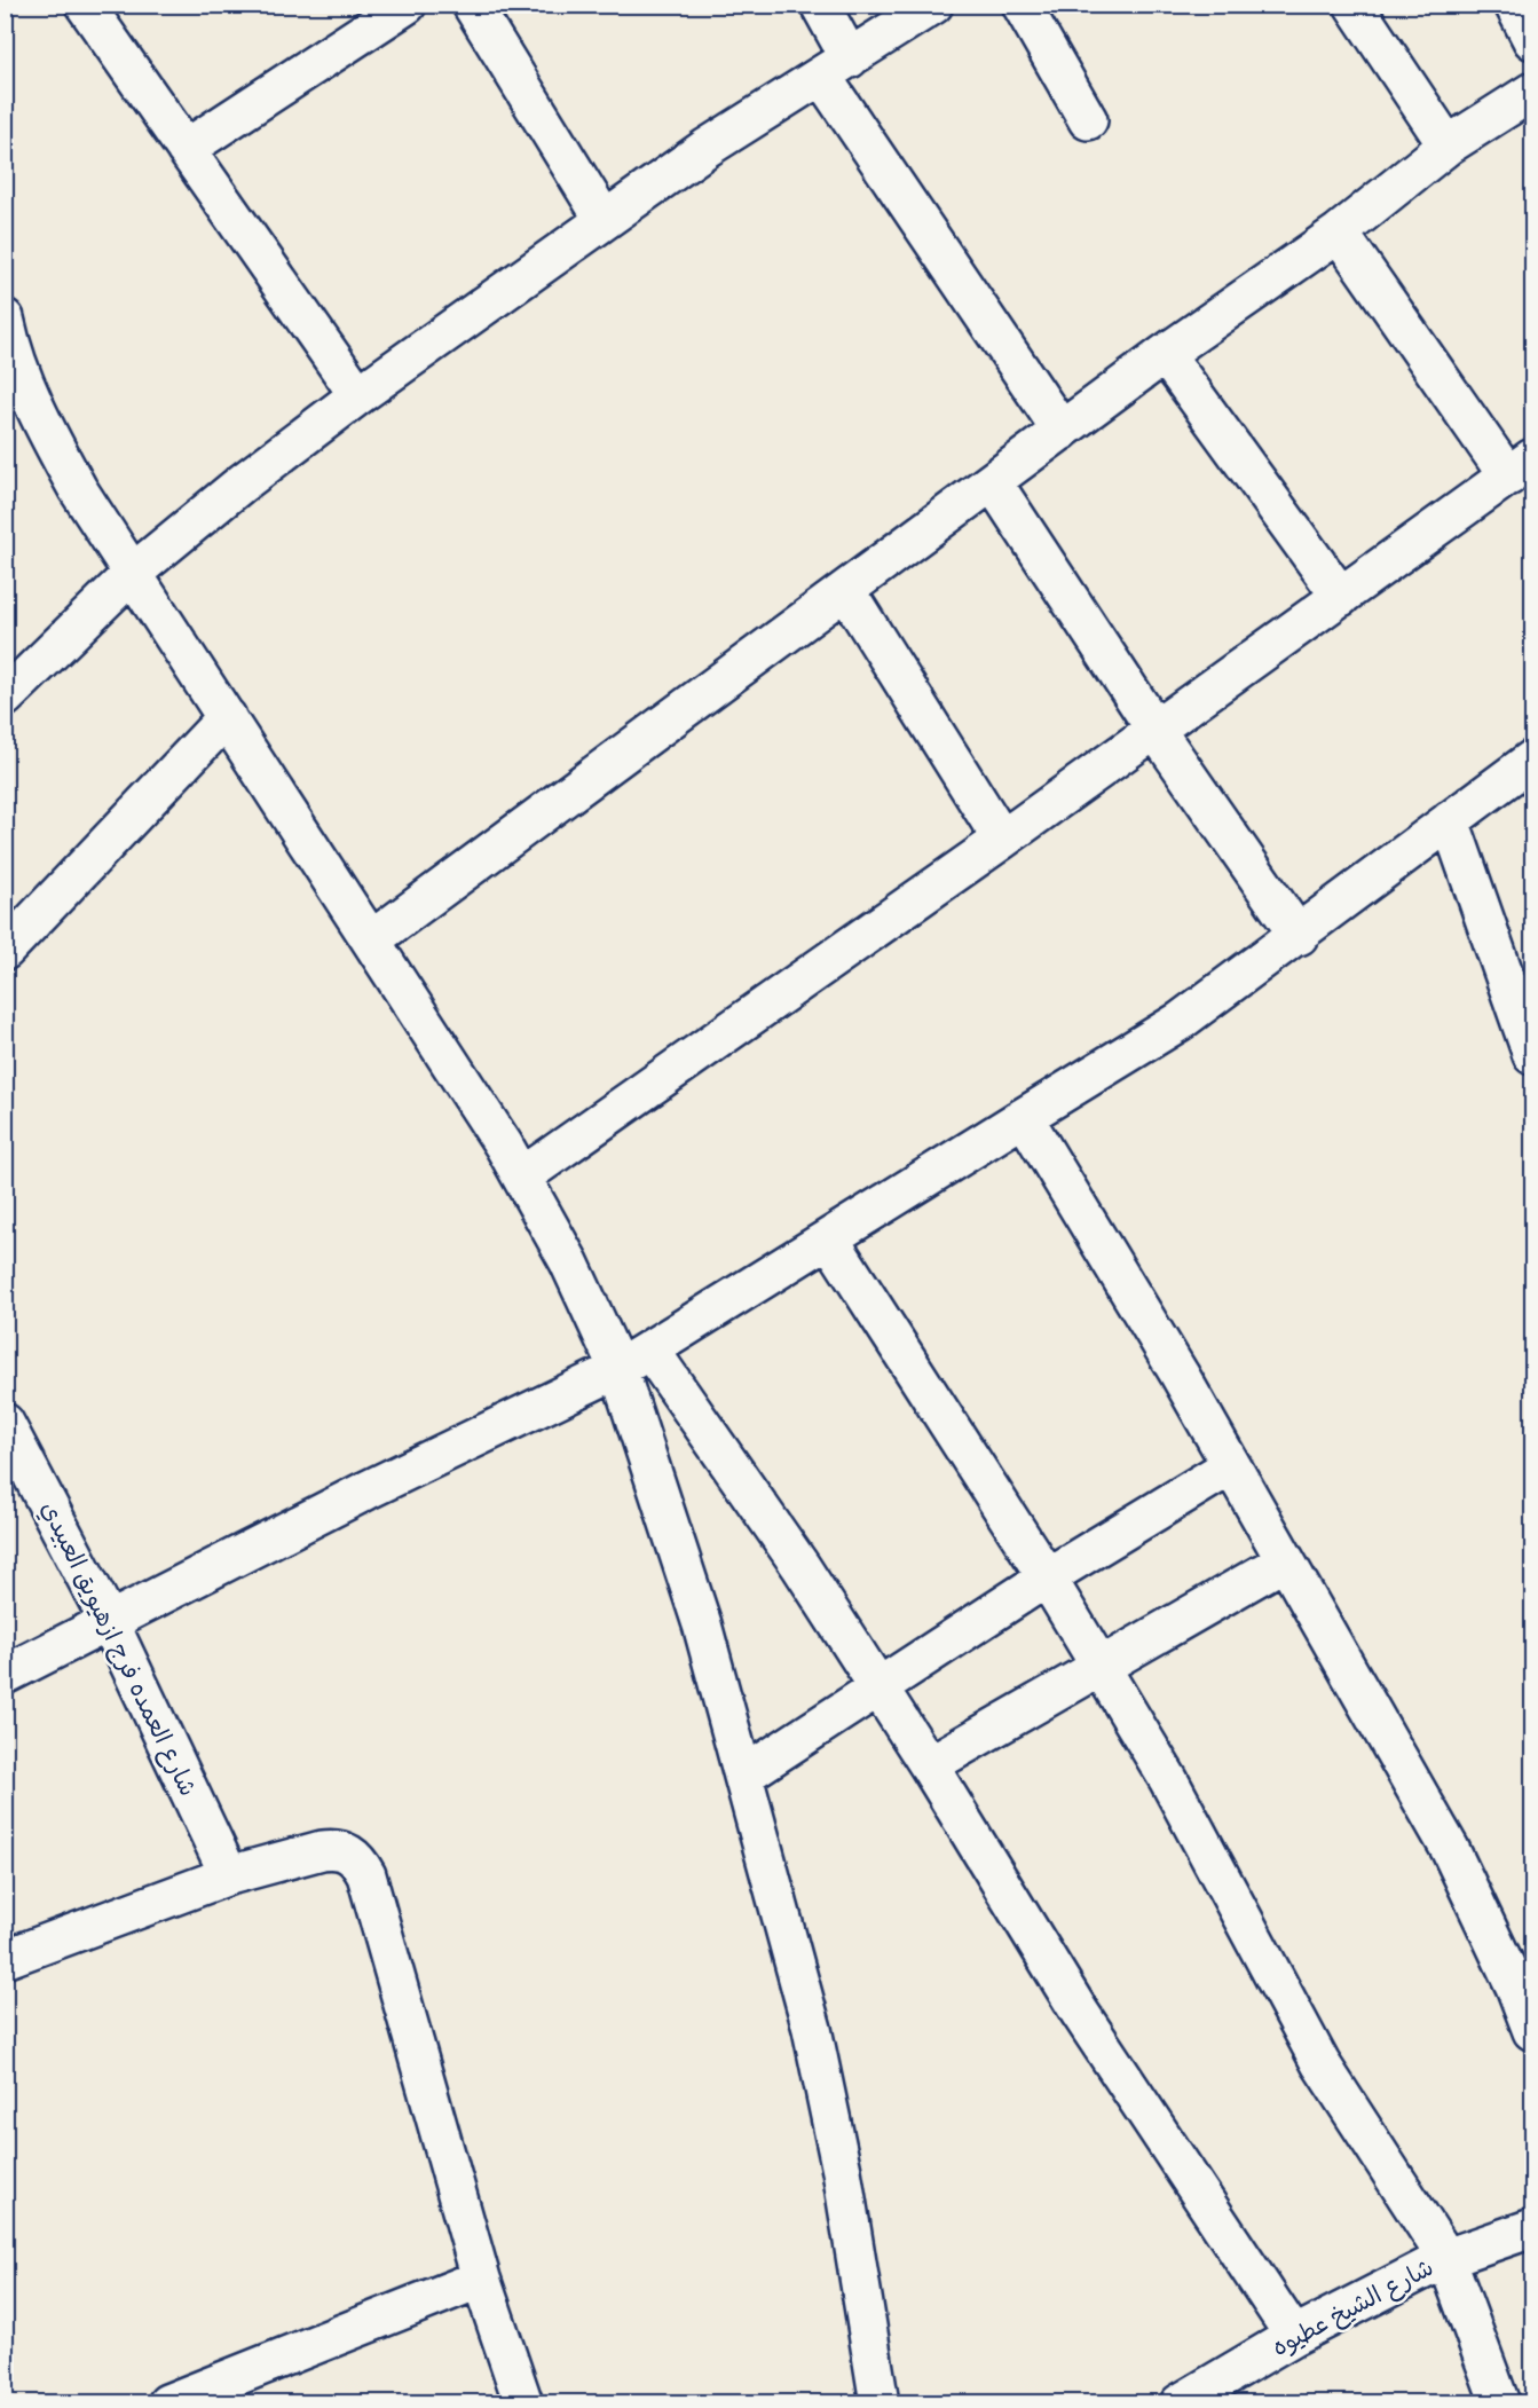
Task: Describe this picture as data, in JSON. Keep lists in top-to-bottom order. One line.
{"streets":{"street":["شارع العمده فرج ازهيويق العبيدي","شارع الشيخ عطيوه"]}}
